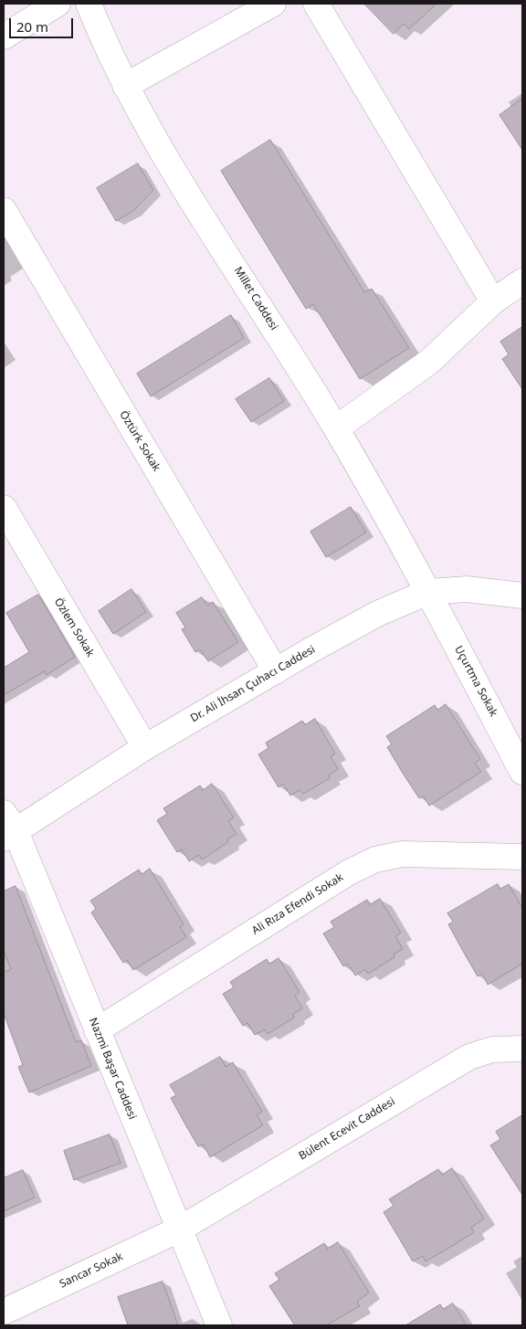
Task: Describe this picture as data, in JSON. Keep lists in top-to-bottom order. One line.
{"streets":{"street":["Millet Caddesi","Öztürk Sokak","Özlem Sokak","Uçurtma Sokak","Dr. Ali İhsan Çuhacı Caddesi","Ali Rıza Efendi Sokak","Nazmi Başar Caddesi","Bülent Ecevit Caddesi","Sancar Sokak"]},"crossings":[["Millet Caddesi","Uçurtma Sokak"],["Millet Caddesi","Dr. Ali İhsan Çuhacı Caddesi"],["Öztürk Sokak","Dr. Ali İhsan Çuhacı Caddesi"],["Özlem Sokak","Dr. Ali İhsan Çuhacı Caddesi"],["Uçurtma Sokak","Dr. Ali İhsan Çuhacı Caddesi"],["Dr. Ali İhsan Çuhacı Caddesi","Nazmi Başar Caddesi"],["Ali Rıza Efendi Sokak","Nazmi Başar Caddesi"],["Nazmi Başar Caddesi","Bülent Ecevit Caddesi"],["Nazmi Başar Caddesi","Sancar Sokak"],["Bülent Ecevit Caddesi","Sancar Sokak"]],"scale_bar":"20 m"}
